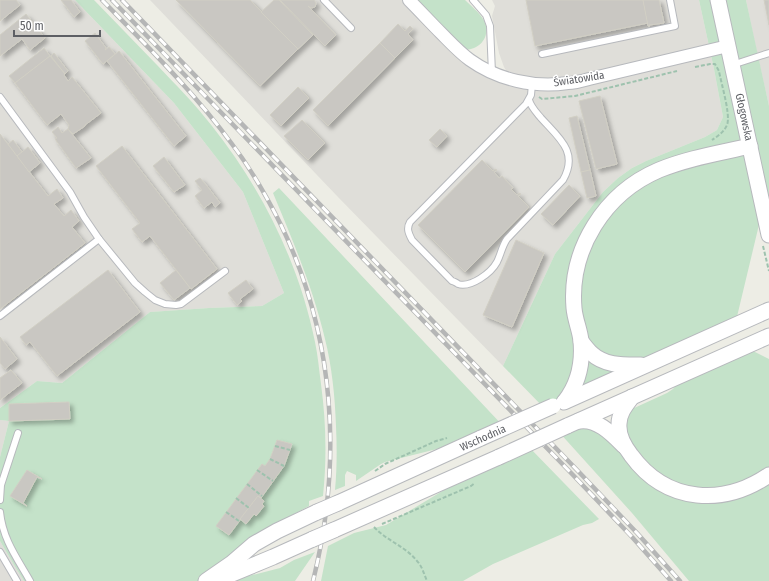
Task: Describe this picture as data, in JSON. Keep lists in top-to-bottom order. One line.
{"streets":{"street":["Światowida","Głogowska","Wschodnia"]},"crossings":[["Światowida","Głogowska"]],"scale_bar":"50 m"}
